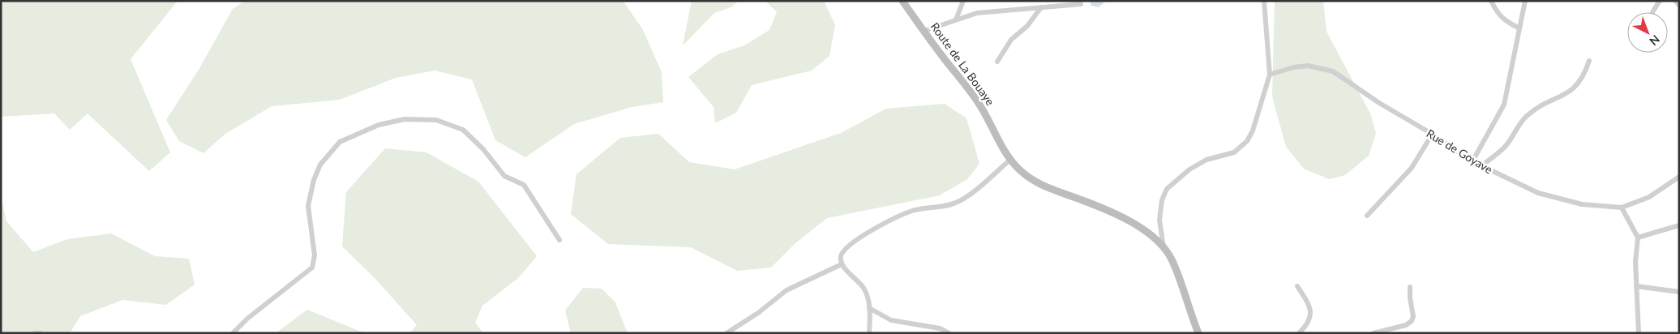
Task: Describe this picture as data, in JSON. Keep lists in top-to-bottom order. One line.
{"streets":{"main road":["Route de La Bouaye"],"street":["Rue de Goyave"]},"north":"bottom right"}
